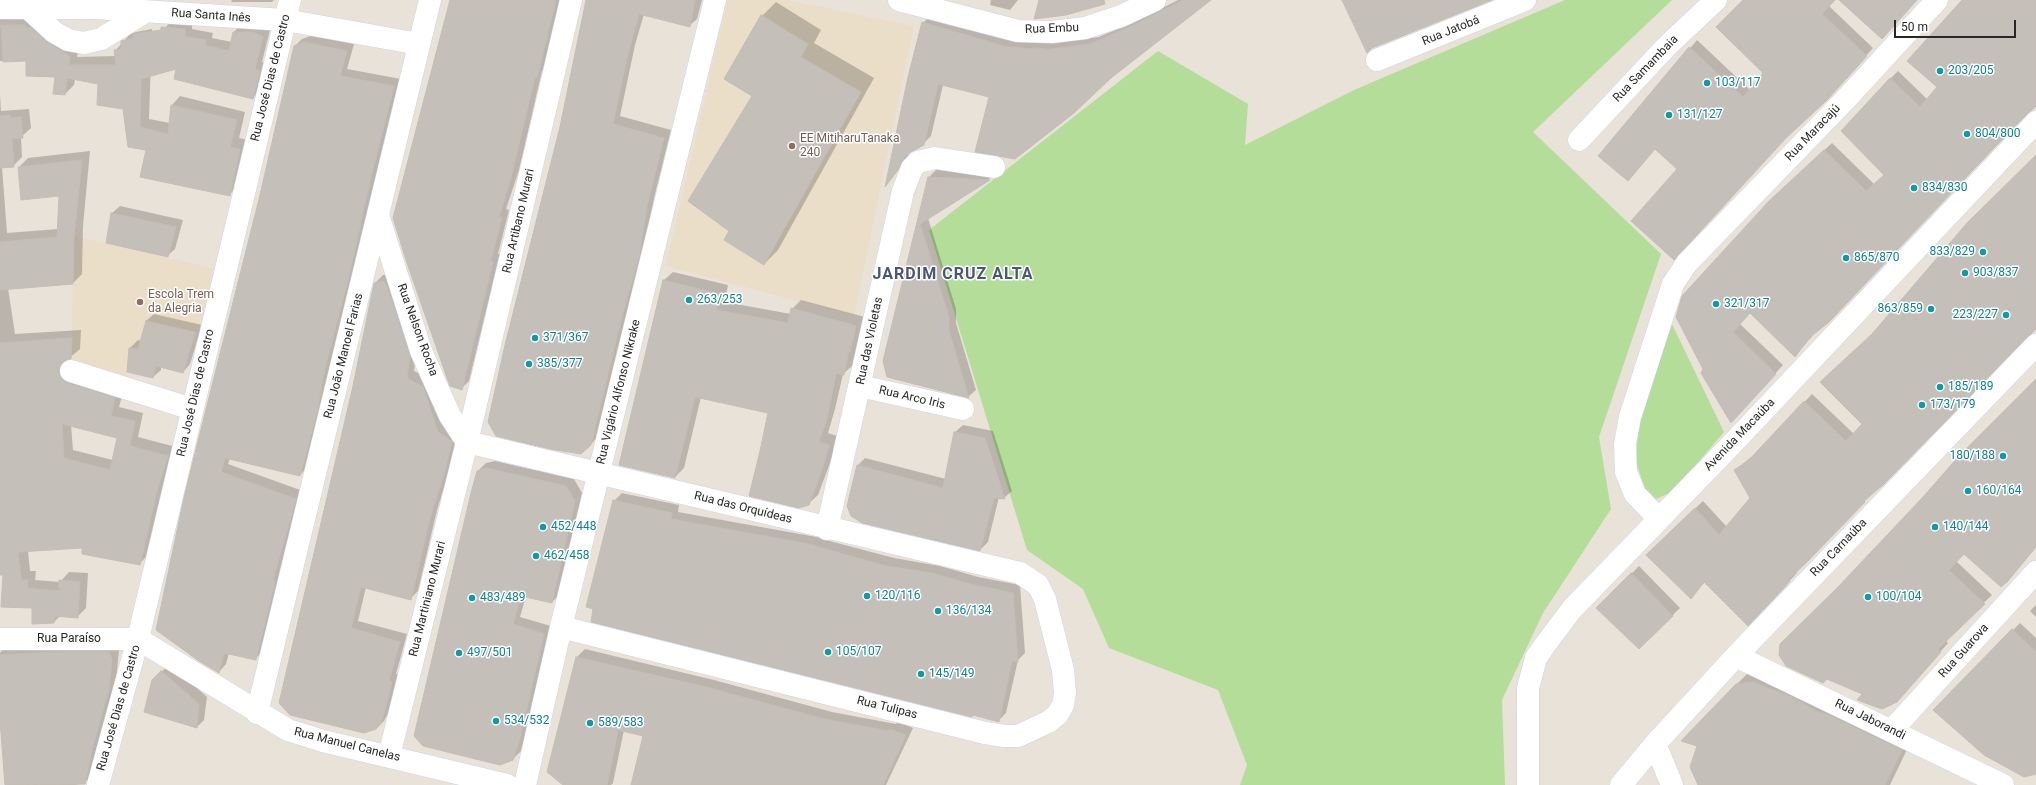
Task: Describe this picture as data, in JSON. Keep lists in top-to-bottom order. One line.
{"streets":{"street":["Rua Santa Inês","Rua Embu","Rua Jatobá","Rua Samambaia","Rua José Dias de Castro","Rua Maracajú","Rua Artibano Murari","Rua Nelson Rocha","Rua das Violetas","Rua João Manoel Farias","Rua Vigário Alfonso Nikrake","Rua Arco Iris","Avenida Macaúba","Rua das Orquídeas","Rua Carnaúba","Rua Martiniano Murari","Rua Paraíso","Rua Guarova","Rua Tulipas","Rua Jaborandi","Rua Manuel Canelas"]},"crossings":[["Rua Santa Inês","Rua José Dias de Castro"],["Rua Santa Inês","Rua João Manoel Farias"],["Rua José Dias de Castro","Rua Paraíso"],["Rua José Dias de Castro","Rua Manuel Canelas"],["Rua Maracajú","Avenida Macaúba"],["Rua Artibano Murari","Rua Nelson Rocha"],["Rua Artibano Murari","Rua das Orquídeas"],["Rua Artibano Murari","Rua Martiniano Murari"],["Rua Nelson Rocha","Rua João Manoel Farias"],["Rua Nelson Rocha","Rua das Orquídeas"],["Rua Nelson Rocha","Rua Martiniano Murari"],["Rua das Violetas","Rua Arco Iris"],["Rua das Violetas","Rua das Orquídeas"],["Rua João Manoel Farias","Rua Manuel Canelas"],["Rua Vigário Alfonso Nikrake","Rua das Orquídeas"],["Rua Vigário Alfonso Nikrake","Rua Tulipas"],["Rua das Orquídeas","Rua Martiniano Murari"],["Rua das Orquídeas","Rua Tulipas"],["Rua Carnaúba","Rua Jaborandi"],["Rua Martiniano Murari","Rua Manuel Canelas"],["Rua Paraíso","Rua Manuel Canelas"],["Rua Guarova","Rua Jaborandi"]],"districts":["JARDIM CRUZ ALTA"],"places":["203/205","103/117","131/127","804/800","EE MitiharuTanaka 240","834/830","833/829","865/870","903/837","263/253","Escola Trem da Alegria","321/317","863/859","223/227","371/367","385/377","185/189","173/179","180/188","160/164","452/448","140/144","462/458","120/116","100/104","483/489","136/134","105/107","497/501","145/149","534/532","589/583"],"scale_bar":"50 m"}
